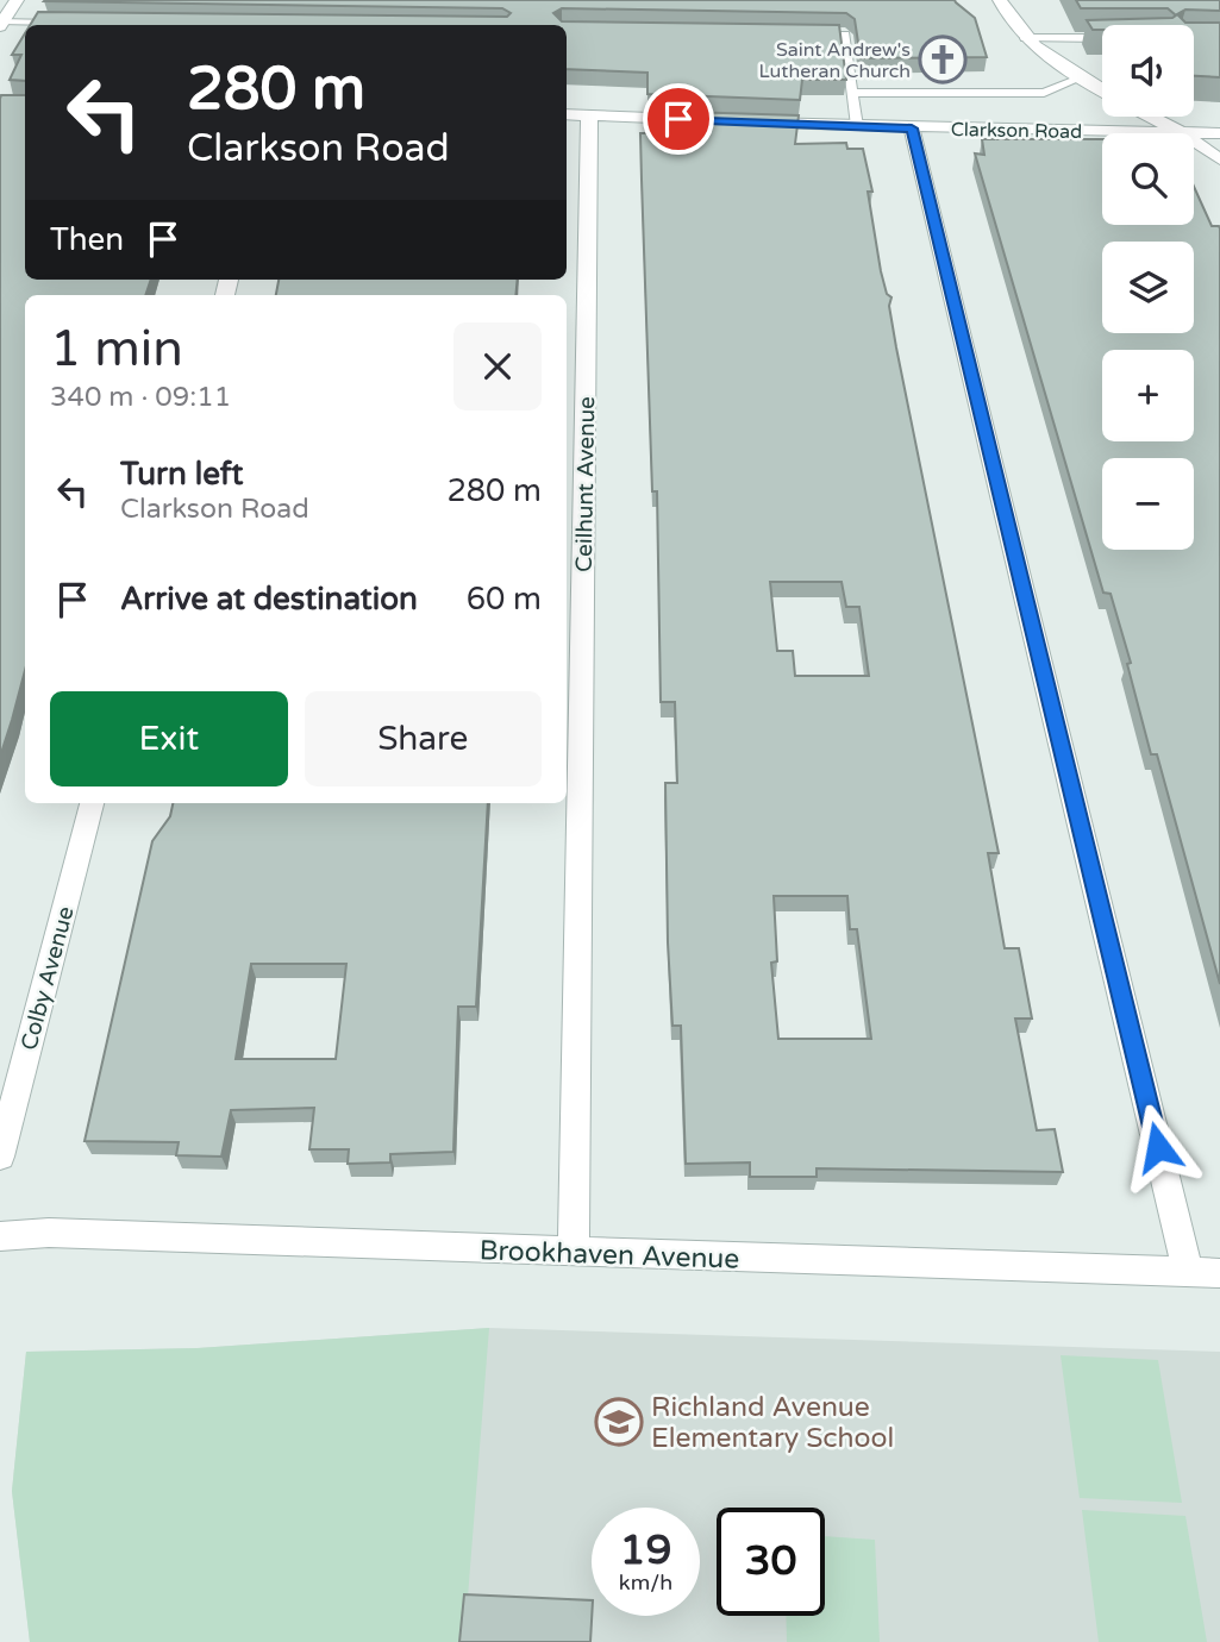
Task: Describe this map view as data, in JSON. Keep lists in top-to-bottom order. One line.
{"streets":{"street":["Clarkson Road","Ceilhunt Avenue","Colby Avenue","Brookhaven Avenue"]},"crossings":[["Ceilhunt Avenue","Brookhaven Avenue"]],"places":{"church":["Saint Andrew's Lutheran Church"],"school or university":["Richland Avenue Elementary School"]},"page":{"map_buttons":["+","−"],"turn":["280 m","Clarkson Road"],"then":"Then","heading":["1 min","340 m · 09:11"],"list":[{"name":"Turn left","note":"Clarkson Road","value":"280 m"},{"name":"Arrive at destination","value":"60 m"}],"buttons":["Exit","Share"],"speed":"19 km/h","limit":"30"}}
